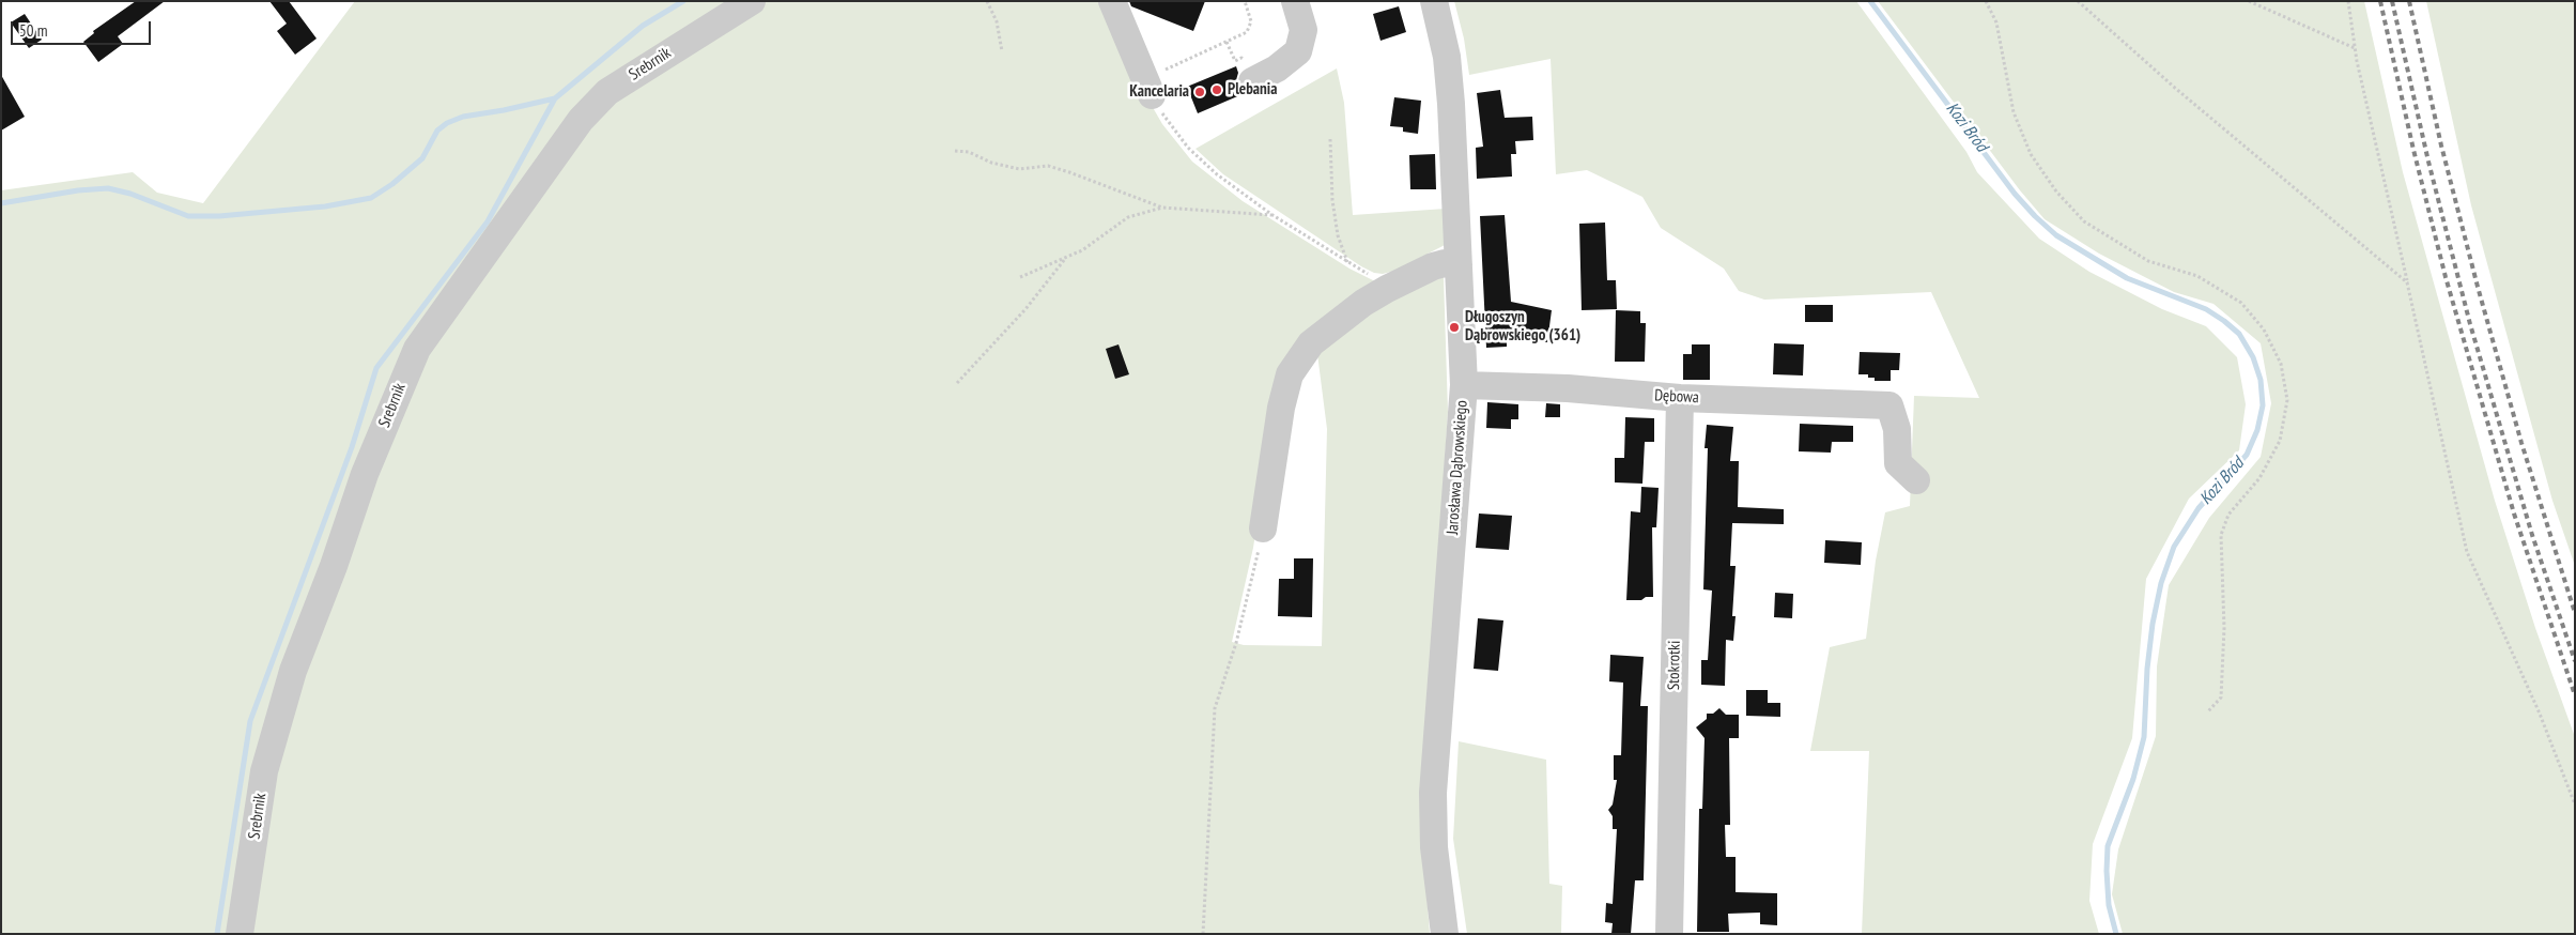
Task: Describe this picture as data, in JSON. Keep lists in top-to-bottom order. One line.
{"streets":{"street":["Srebrnik","Dębowa","Jarosława Dąbrowskiego","Stokrotki"]},"crossings":[["Dębowa","Jarosława Dąbrowskiego"],["Dębowa","Stokrotki"]],"water":["Kozi Bród"],"places":["Plebania","Kancelaria","Długoszyn Dąbrowskiego (361)"],"scale_bar":"50 m"}
